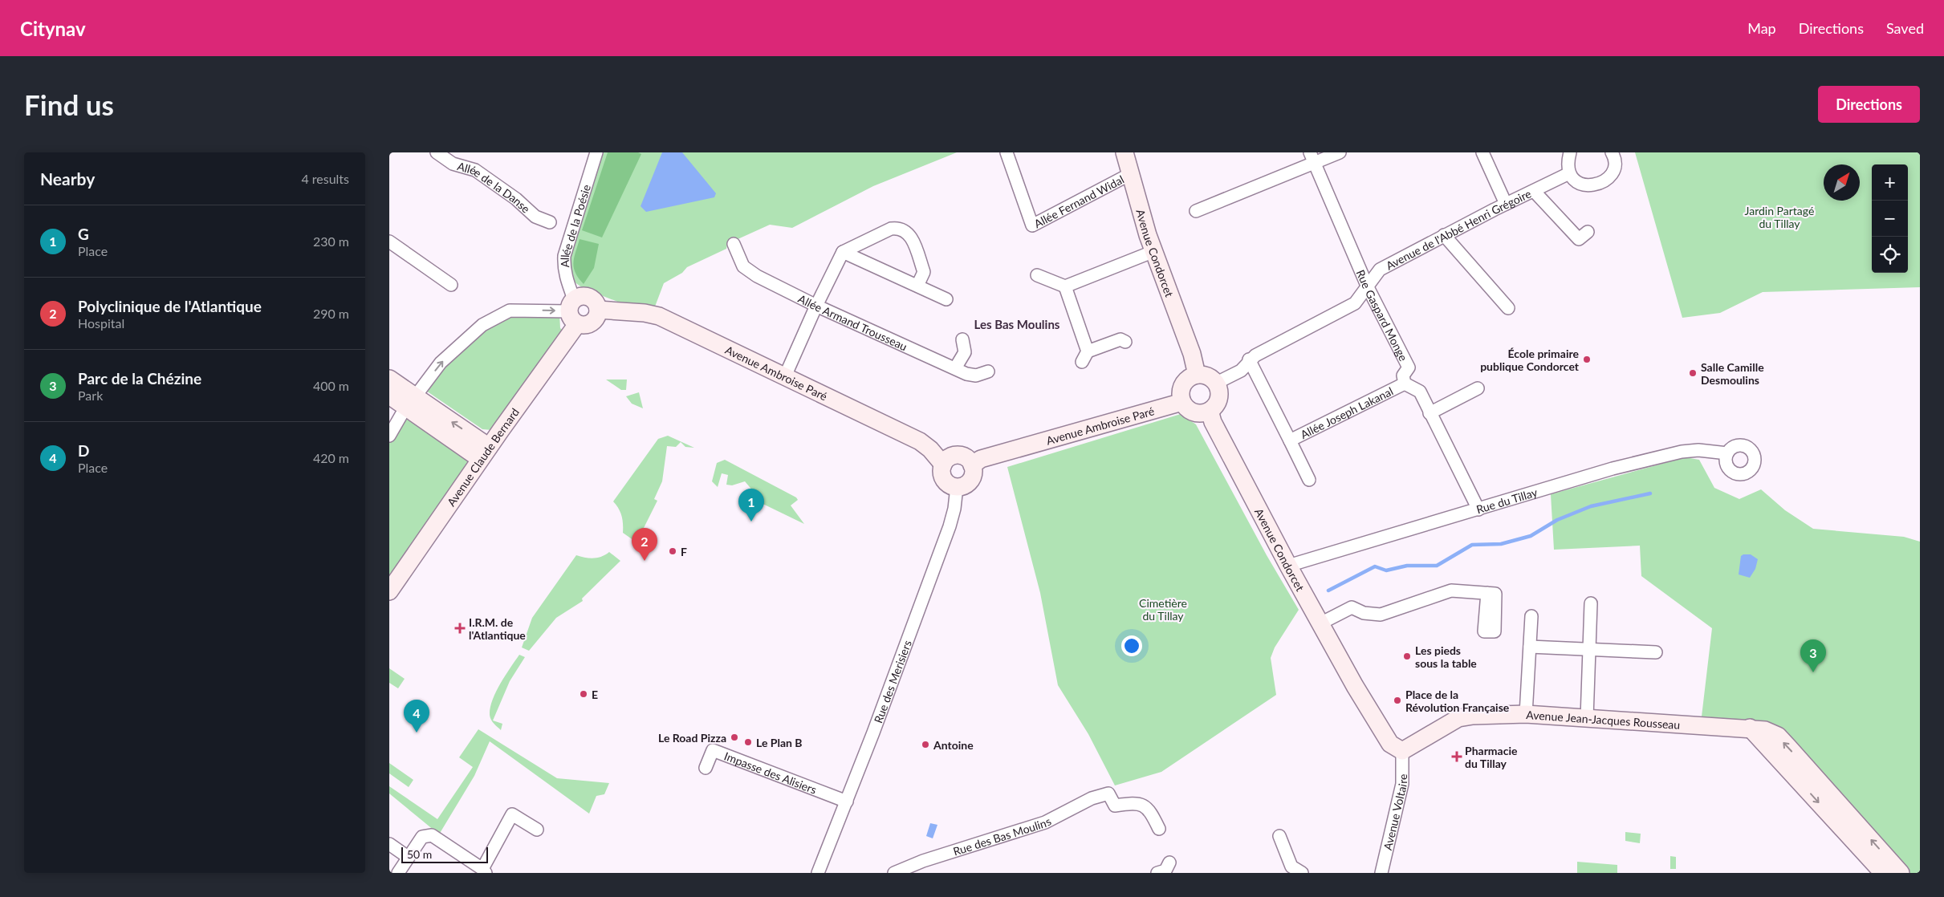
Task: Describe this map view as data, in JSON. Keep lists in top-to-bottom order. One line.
{"streets":{"street":["Allée de la Danse","Allée Fernand Widal","Allée de la Poésie","Avenue de l'Abbé Henri Grégoire","Avenue Condorcet","Rue Gaspard Monge","Allée Armand Trousseau","Avenue Ambroise Paré","Allée Joseph Lakanal","Avenue Claude Bernard","Rue du Tillay","Rue des Merisiers","Avenue Jean-Jacques Rousseau","Impasse des Alisiers","Avenue Voltaire","Rue des Bas Moulins"]},"crossings":[["Allée Fernand Widal","Avenue Condorcet"],["Allée de la Poésie","Avenue Ambroise Paré"],["Allée de la Poésie","Avenue Claude Bernard"],["Avenue de l'Abbé Henri Grégoire","Avenue Condorcet"],["Avenue de l'Abbé Henri Grégoire","Rue Gaspard Monge"],["Avenue de l'Abbé Henri Grégoire","Avenue Ambroise Paré"],["Avenue de l'Abbé Henri Grégoire","Allée Joseph Lakanal"],["Avenue Condorcet","Avenue Ambroise Paré"],["Avenue Condorcet","Rue du Tillay"],["Avenue Condorcet","Avenue Jean-Jacques Rousseau"],["Avenue Condorcet","Avenue Voltaire"],["Rue Gaspard Monge","Allée Joseph Lakanal"],["Avenue Ambroise Paré","Avenue Claude Bernard"],["Avenue Ambroise Paré","Rue des Merisiers"],["Rue des Merisiers","Impasse des Alisiers"],["Avenue Jean-Jacques Rousseau","Avenue Voltaire"]],"districts":["Les Bas Moulins"],"parks":["Jardin Partagé du Tillay","Cimetière du Tillay"],"places":{"other":["École primaire publique Condorcet","Salle Camille Desmoulins","F","Les pieds sous la table","E","Place de la Révolution Française","Le Road Pizza","Le Plan B","Antoine"],"health":["I.R.M. de l'Atlantique","Pharmacie du Tillay"]},"scale_bar":"50 m","north":"top right","page":{"header":"Citynav","nav":["Map","Directions","Saved"],"buttons":"Directions","title":"Find us","heading":["Nearby","4 results"],"map_buttons":["+","−"],"list":[{"mark":"1","name":"G","note":"Place","value":"230 m"},{"mark":"2","name":"Polyclinique de l'Atlantique","note":"Hospital","value":"290 m"},{"mark":"3","name":"Parc de la Chézine","note":"Park","value":"400 m"},{"mark":"4","name":"D","note":"Place","value":"420 m"}],"pins":["1","2","3","4"],"scale":"50 m"}}
